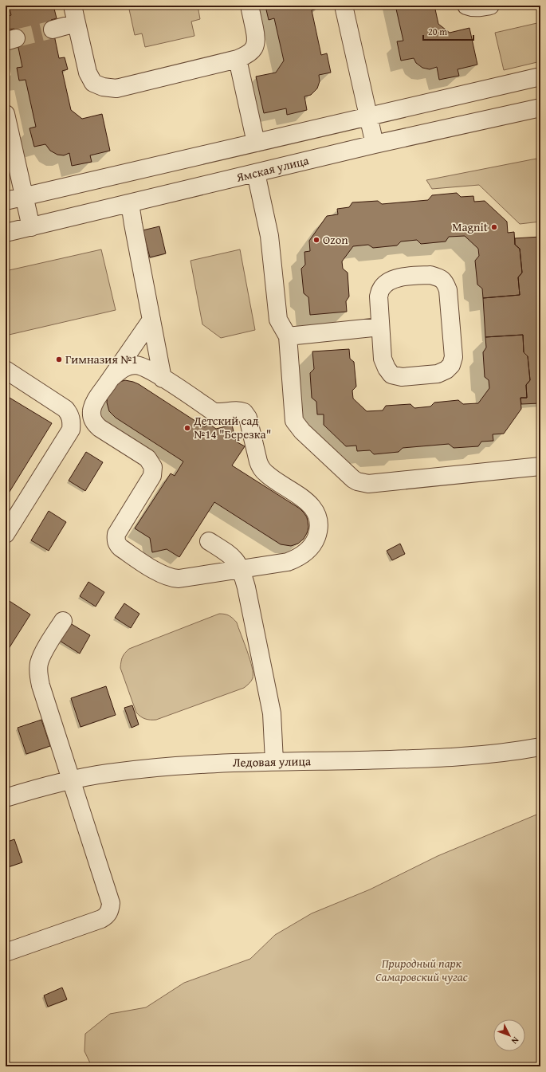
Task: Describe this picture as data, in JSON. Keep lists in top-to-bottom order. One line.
{"streets":{"street":["Ямская улица","Ледовая улица"]},"parks":["Природный парк Самаровский чугас"],"places":["Magnit","Ozon","Гимназия №1","Детский сад №14 \"Березка\""],"scale_bar":"20 m","north":"bottom right"}
